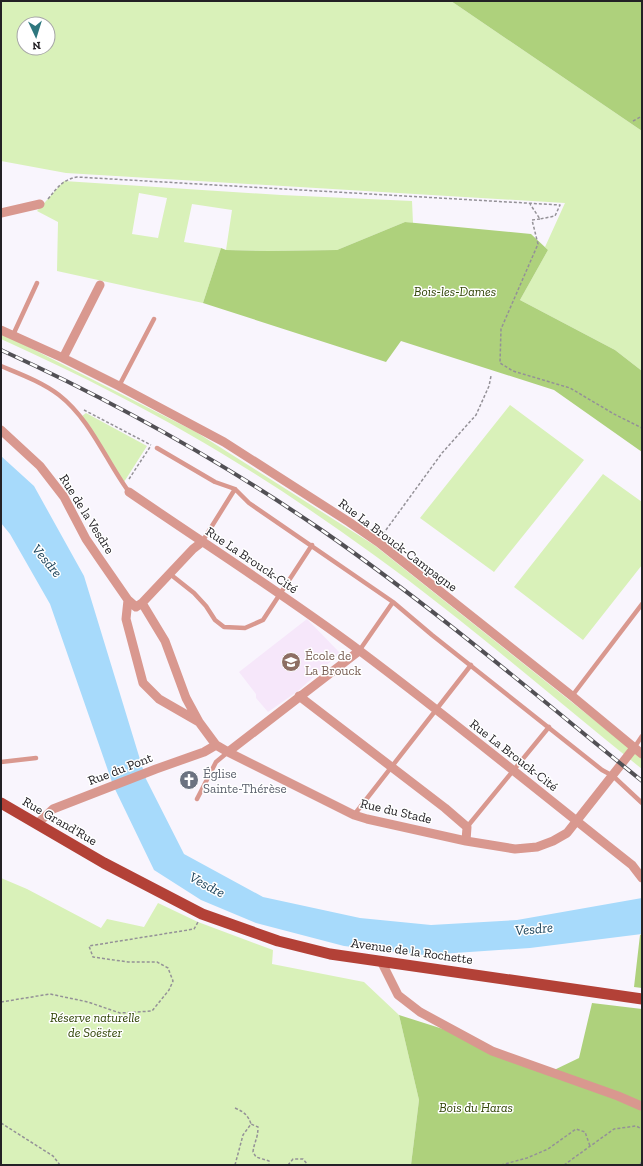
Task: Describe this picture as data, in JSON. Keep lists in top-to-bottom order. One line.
{"streets":{"main road":["Rue Grand'Rue","Avenue de la Rochette"],"street":["Rue de la Vesdre","Rue La Brouck-Campagne","Rue La Brouck-Cité","Rue du Pont","Rue du Stade"]},"crossings":[["Rue La Brouck-Cité","Rue du Stade"],["Rue du Pont","Rue du Stade"],["Rue du Pont","Rue Grand'Rue"],["Rue Grand'Rue","Avenue de la Rochette"]],"water":["Vesdre"],"parks":["Bois-les-Dames","Réserve naturelle de Soëster","Bois du Haras"],"places":{"school or university":["École de La Brouck"],"church":["Église Sainte-Thérèse"]},"north":"bottom"}
